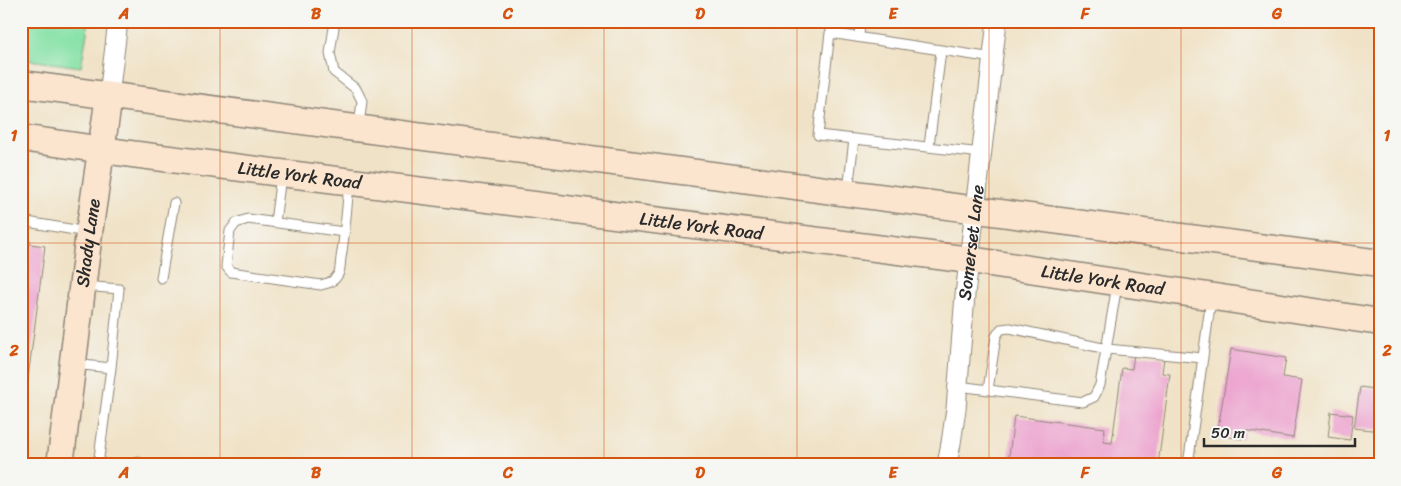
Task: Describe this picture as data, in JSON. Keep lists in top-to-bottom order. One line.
{"streets":{"main road":["Little York Road","Shady Lane"],"street":["Somerset Lane"]},"crossings":[["Little York Road","Shady Lane"],["Little York Road","Somerset Lane"]],"scale_bar":"50 m","grid":{"columns":["A","B","C","D","E","F","G"],"rows":["1","2"]}}
